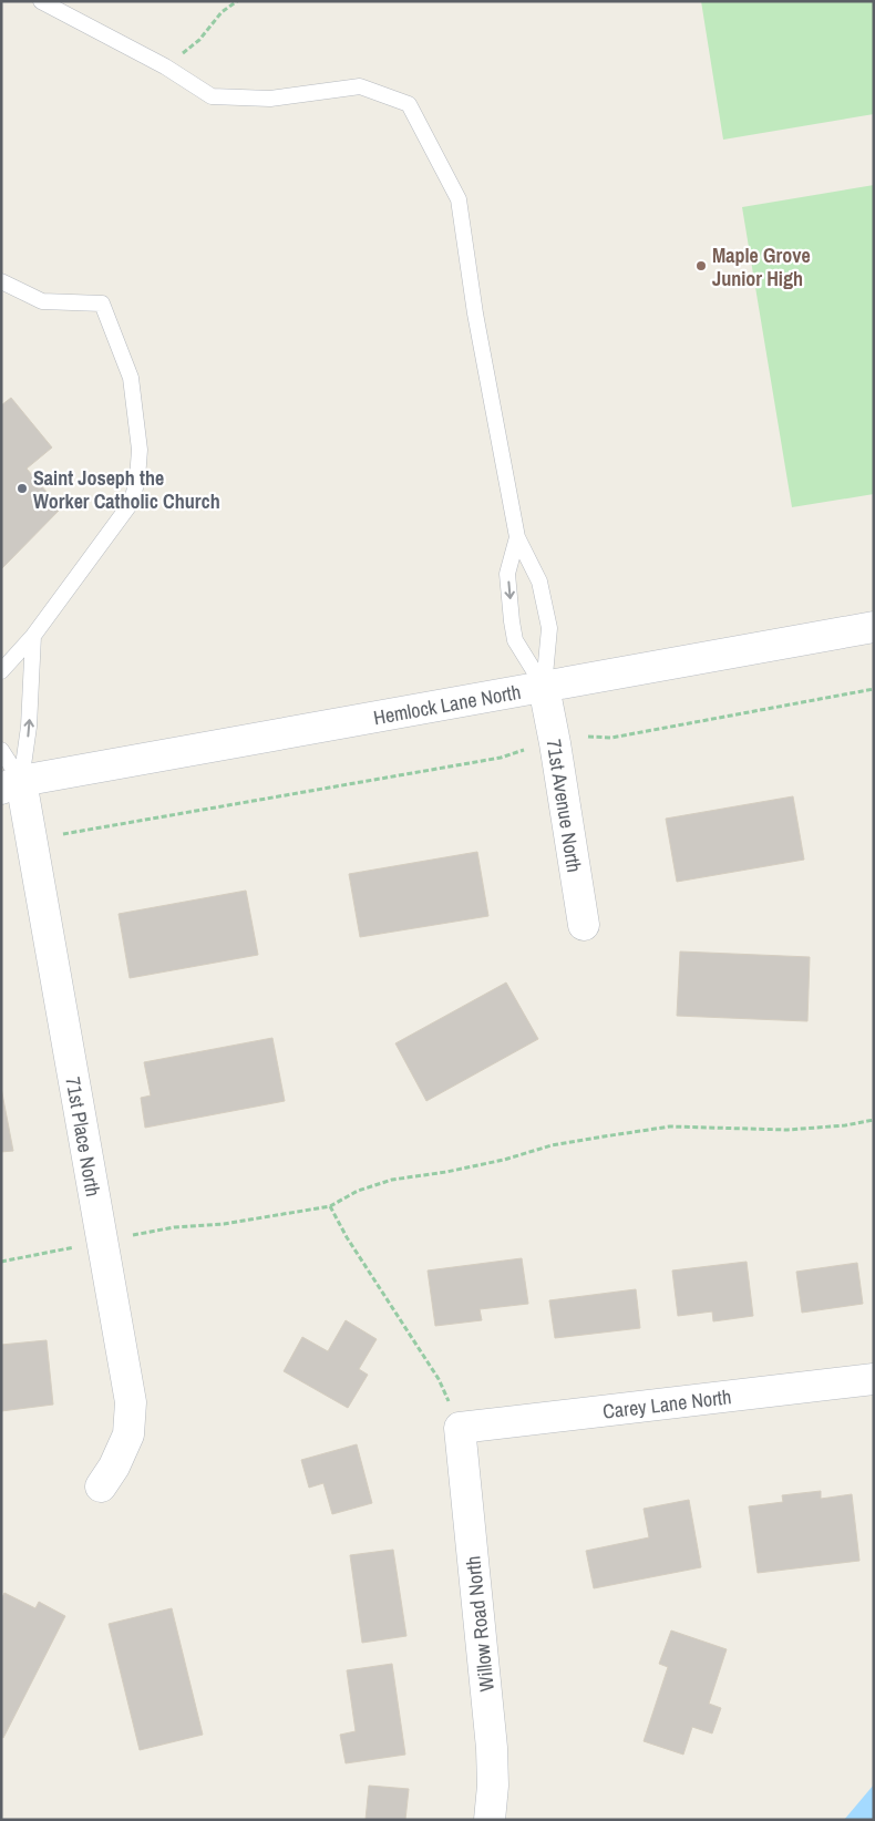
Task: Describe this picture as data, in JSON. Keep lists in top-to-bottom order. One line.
{"streets":{"street":["Hemlock Lane North","71st Avenue North","71st Place North","Carey Lane North","Willow Road North"]},"crossings":[["Hemlock Lane North","71st Avenue North"],["Hemlock Lane North","71st Place North"],["Carey Lane North","Willow Road North"]],"places":["Maple Grove Junior High","Saint Joseph the Worker Catholic Church"]}
